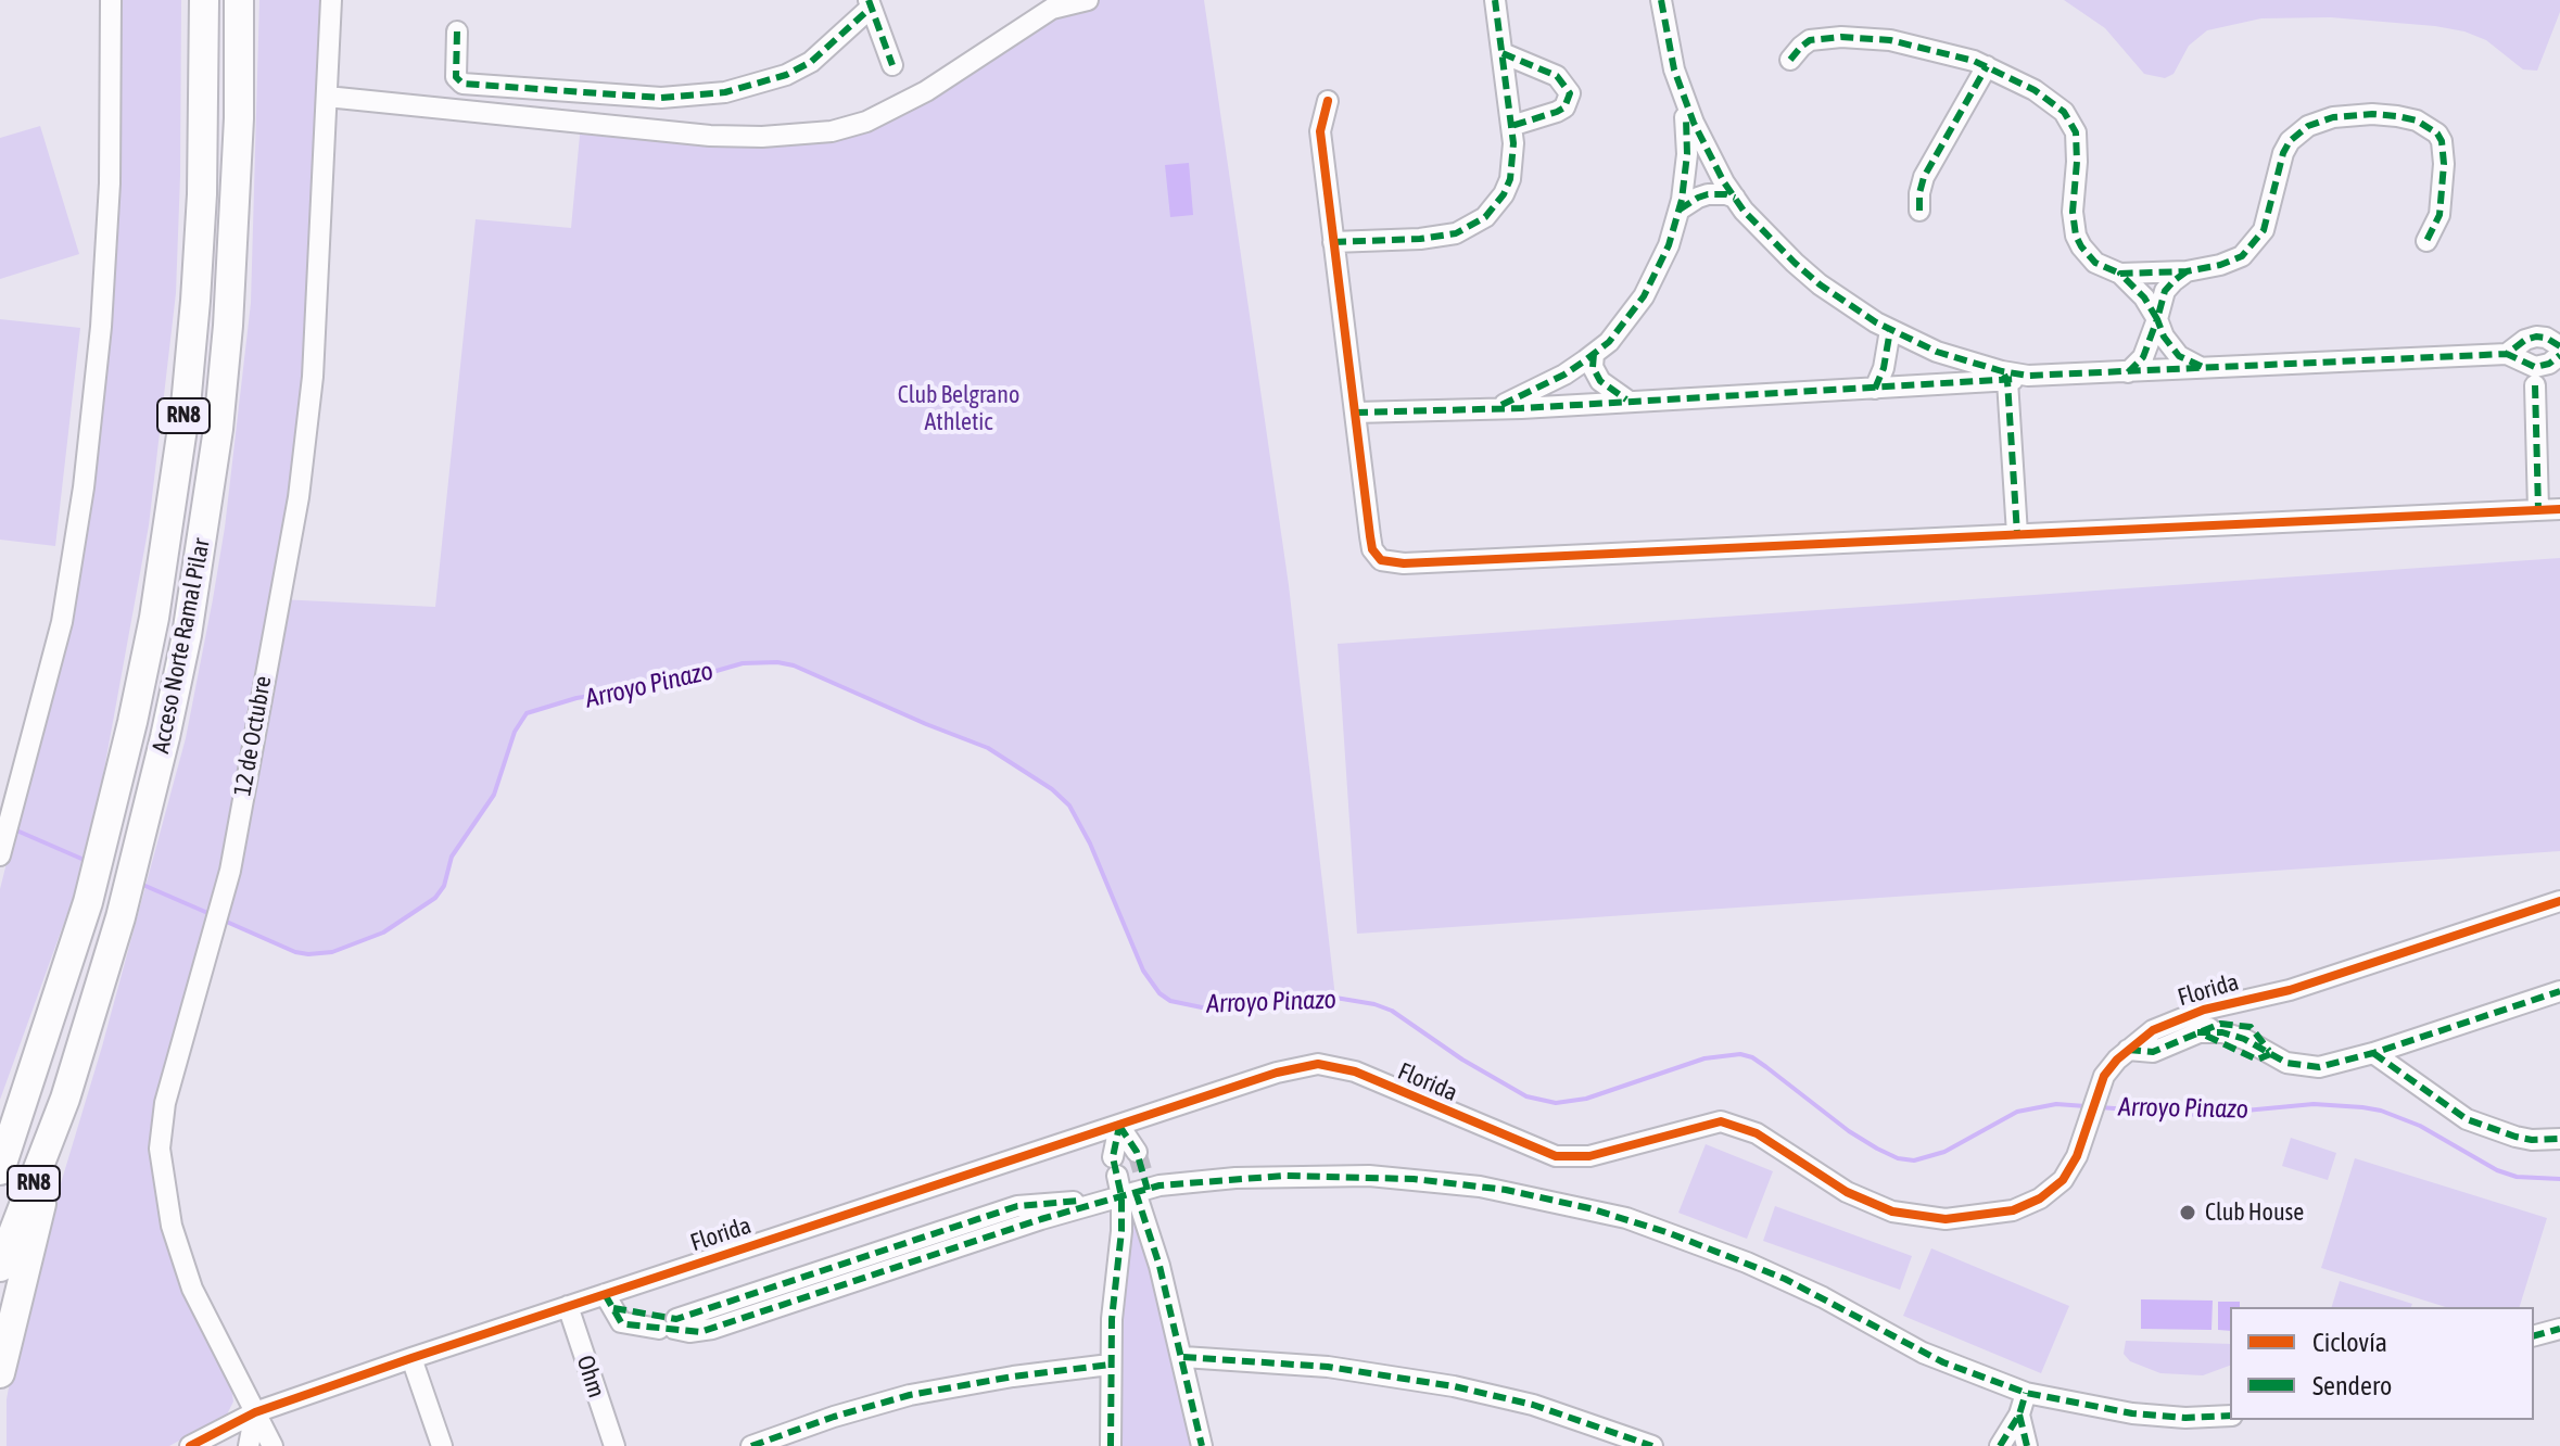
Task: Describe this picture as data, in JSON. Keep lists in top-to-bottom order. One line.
{"streets":{"highway":["RN8","Acceso Norte Ramal Pilar"],"street":["12 de Octubre","Florida","Ohm"]},"crossings":[["12 de Octubre","Florida"],["Florida","Ohm"]],"water":["Arroyo Pinazo"],"parks":["Club Belgrano Athletic"],"places":["Club House"],"legend":["Ciclovía","Sendero"]}
